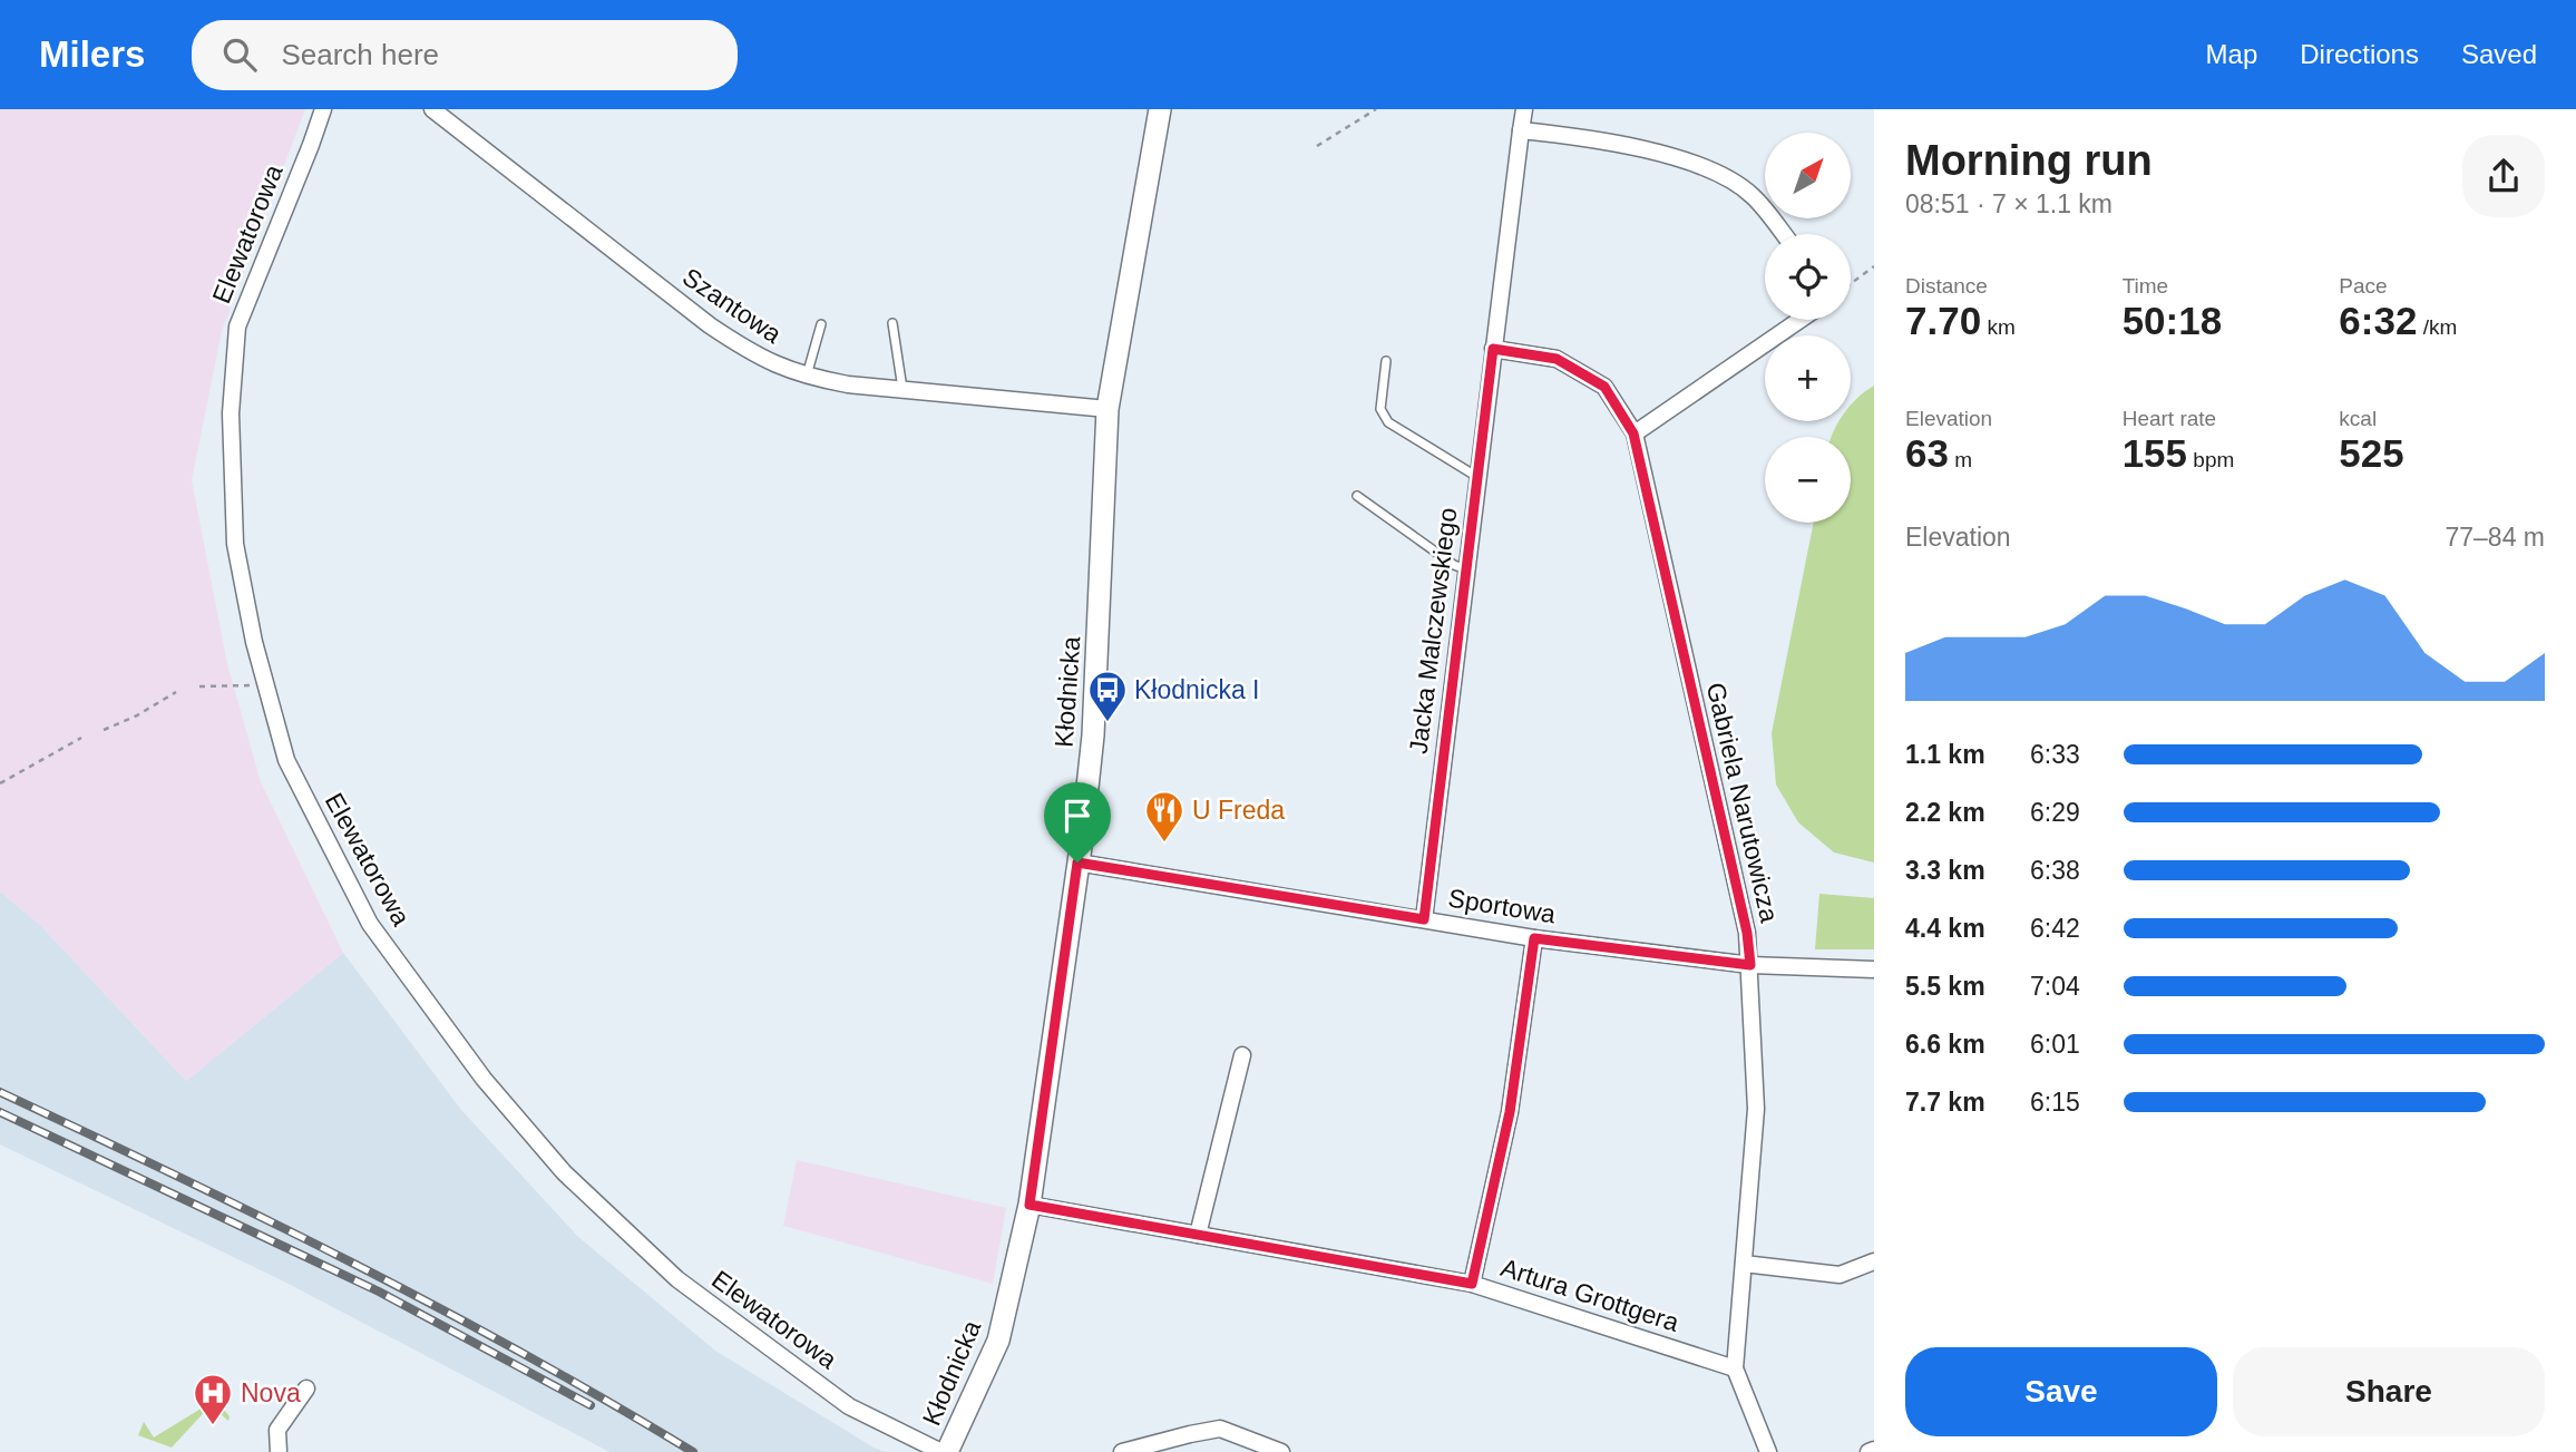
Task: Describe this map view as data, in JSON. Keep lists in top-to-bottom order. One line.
{"streets":{"main road":["Kłodnicka"],"street":["Elewatorowa","Szantowa","Jacka Malczewskiego","Gabriela Narutowicza","Sportowa","Artura Grottgera"]},"crossings":[["Elewatorowa","Kłodnicka"],["Szantowa","Kłodnicka"],["Jacka Malczewskiego","Sportowa"],["Kłodnicka","Sportowa"],["Kłodnicka","Artura Grottgera"],["Gabriela Narutowicza","Sportowa"],["Gabriela Narutowicza","Artura Grottgera"]],"places":{"bus stop":["Kłodnicka I"],"restaurant":["U Freda"],"hospital":["Nova"]},"north":"top right","page":{"header":"Milers","search":"Search here","nav":["Map","Directions","Saved"],"heading":["Morning run","08:51 · 7 × 1.1 km"],"map_buttons":["+","−"],"stats":[["Distance","7.70 km"],["Time","50:18"],["Pace","6:32 /km"],["Elevation","63 m"],["Heart rate","155 bpm"],["kcal","525"]],"chart":["Elevation","77–84 m"],"list":[{"name":"1.1 km","note":"6:33"},{"name":"2.2 km","note":"6:29"},{"name":"3.3 km","note":"6:38"},{"name":"4.4 km","note":"6:42"},{"name":"5.5 km","note":"7:04"},{"name":"6.6 km","note":"6:01"},{"name":"7.7 km","note":"6:15"}],"buttons":["Save","Share"]}}
